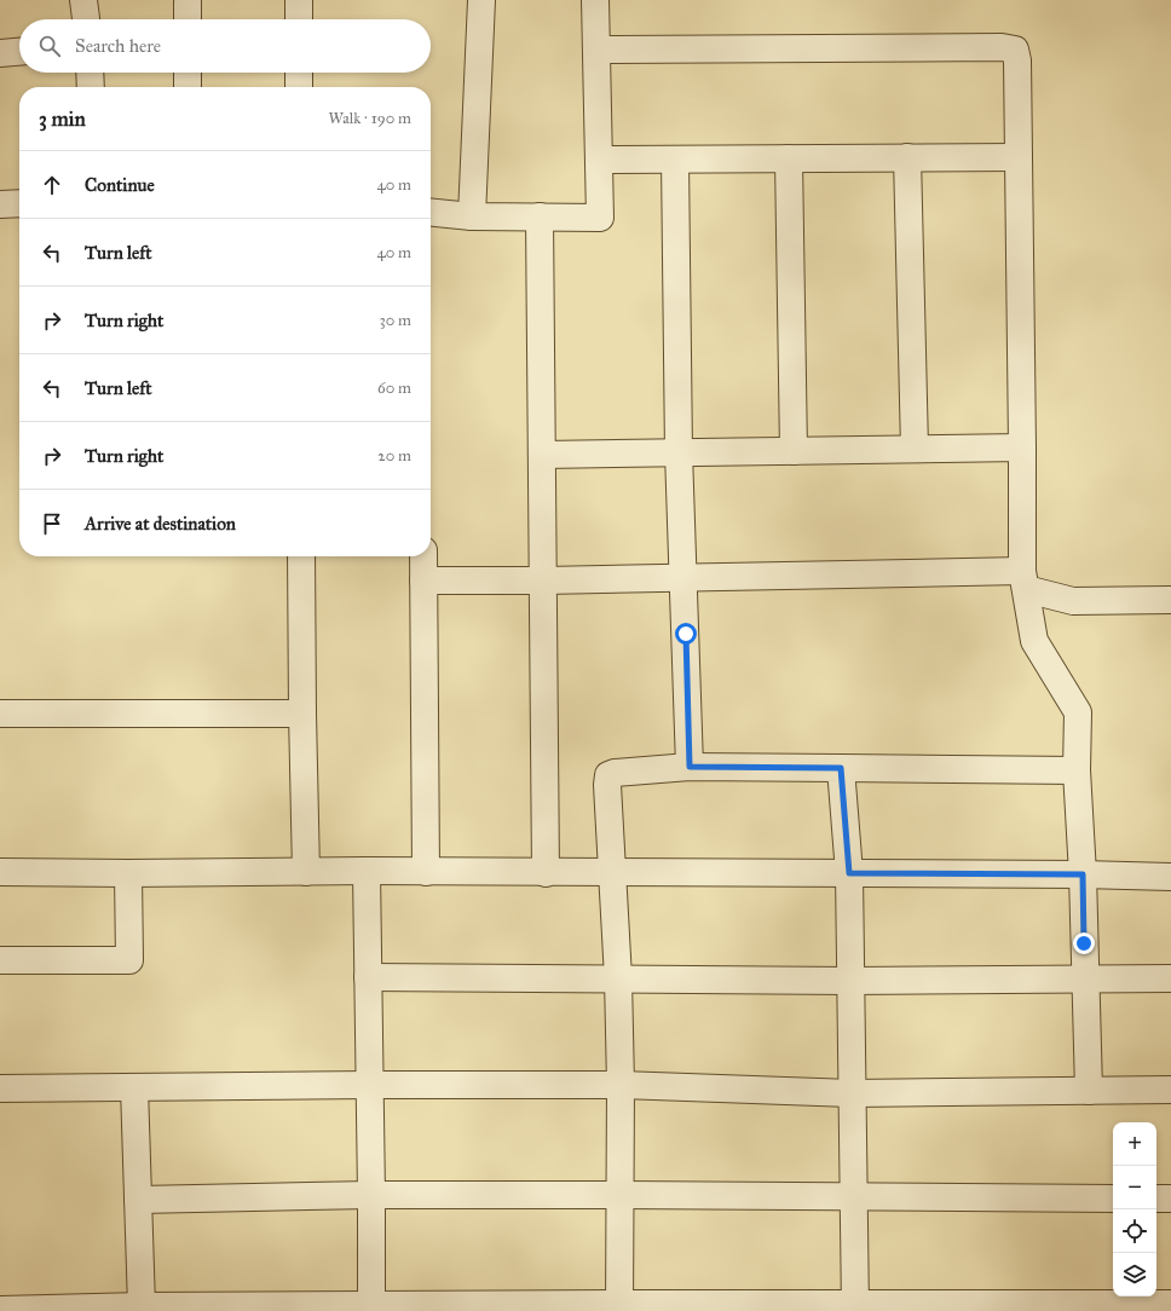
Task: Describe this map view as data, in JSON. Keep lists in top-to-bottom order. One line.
{"page":{"search":"Search here","heading":["3 min","Walk · 190 m"],"list":[["Continue","40 m"],["Turn left","40 m"],["Turn right","30 m"],["Turn left","60 m"],["Turn right","20 m"],"Arrive at destination"],"map_buttons":["+","−"]}}
